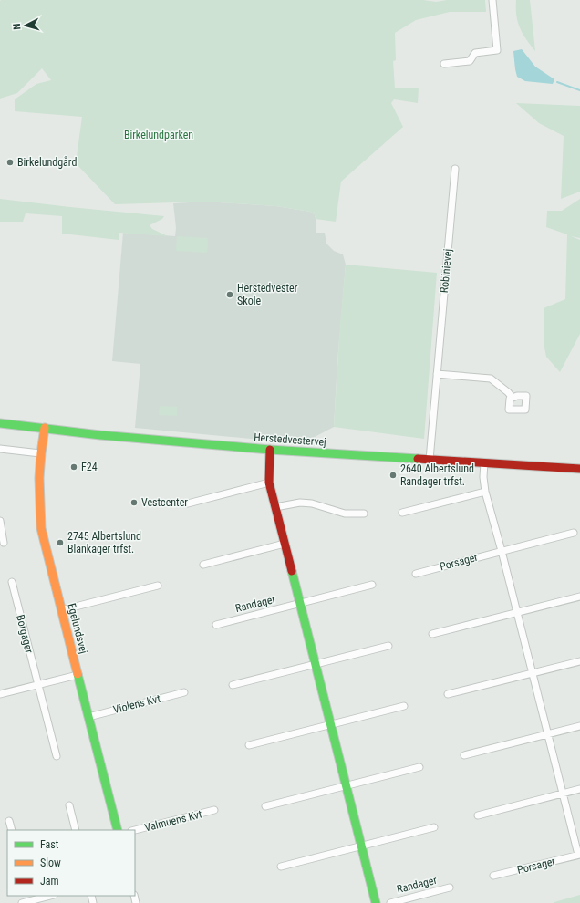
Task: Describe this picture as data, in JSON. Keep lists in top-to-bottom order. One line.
{"streets":{"street":["Robinievej","Herstedvestervej","Porsager","Randager","Egelundsvej","Borgager","Violens Kvt","Valmuens Kvt"]},"crossings":[["Robinievej","Herstedvestervej"],["Herstedvestervej","Porsager"],["Herstedvestervej","Egelundsvej"],["Egelundsvej","Violens Kvt"]],"parks":["Birkelundparken"],"places":["Birkelundgård","Herstedvester Skole","F24","2640 Albertslund Randager trfst.","Vestcenter","2745 Albertslund Blankager trfst."],"legend":["Fast","Slow","Jam"],"north":"left"}
